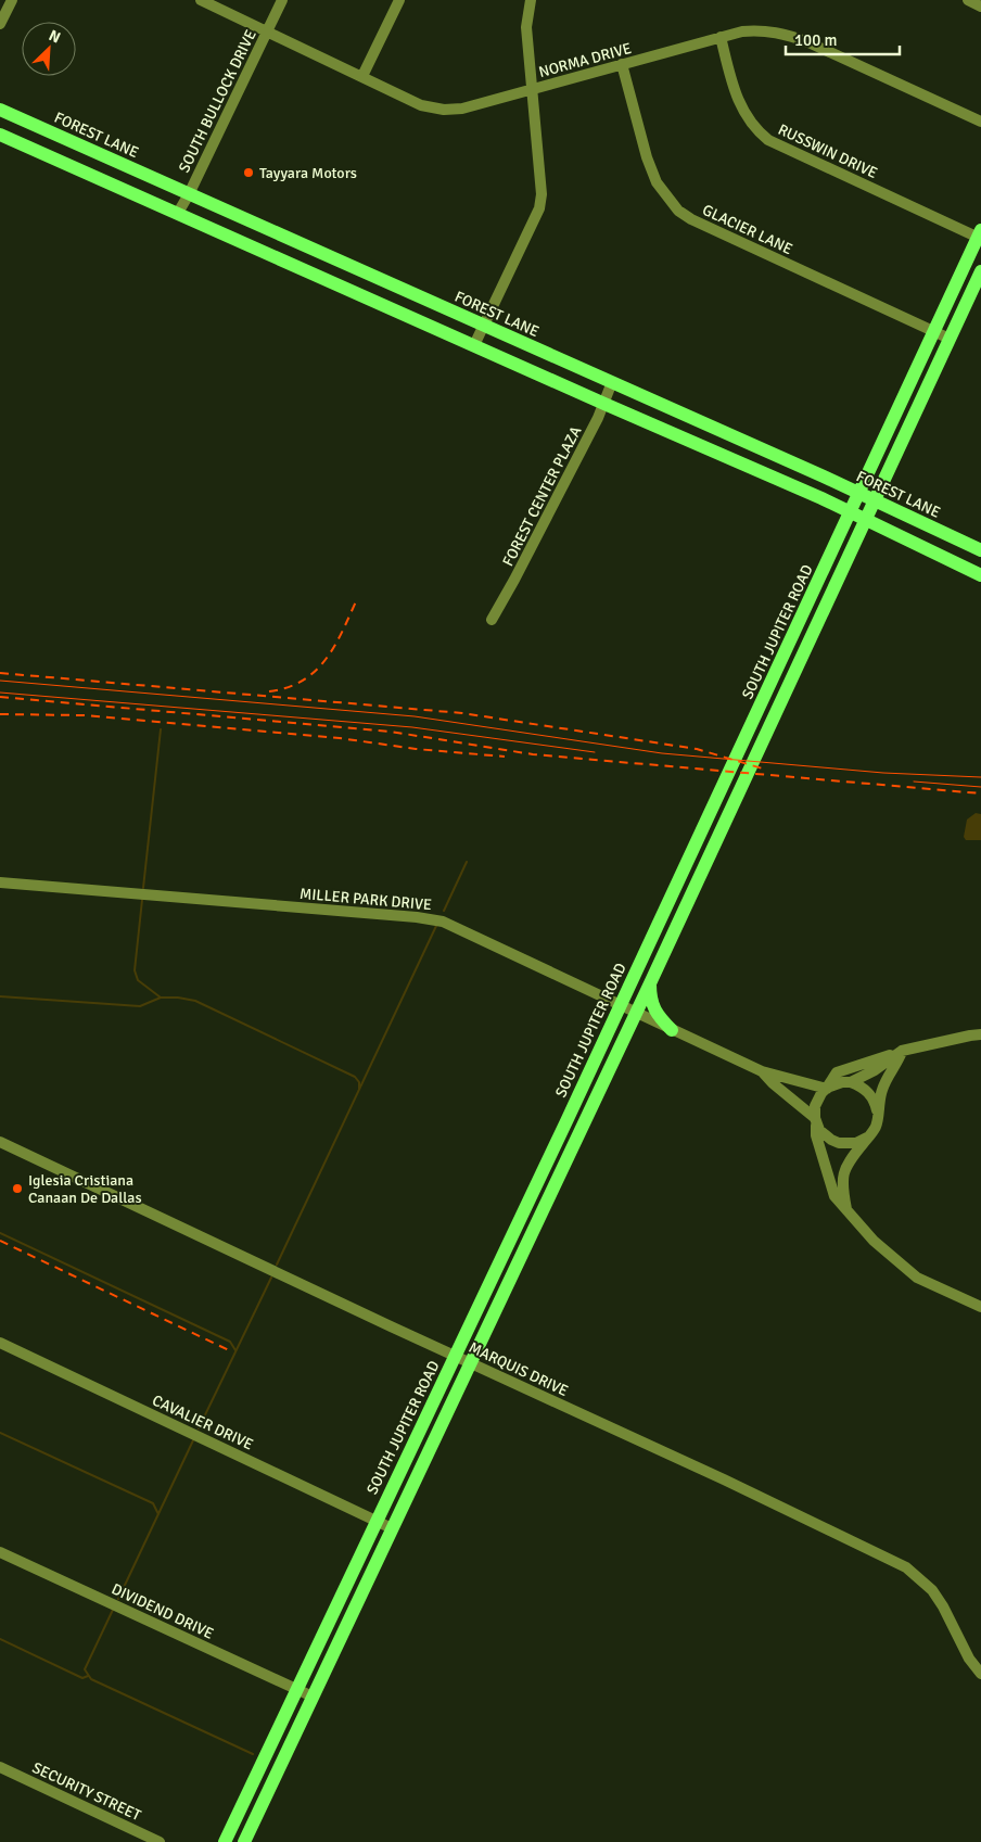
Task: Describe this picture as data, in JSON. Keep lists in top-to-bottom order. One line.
{"streets":{"main road":["FOREST LANE","SOUTH JUPITER ROAD"],"street":["NORMA DRIVE","SOUTH BULLOCK DRIVE","RUSSWIN DRIVE","GLACIER LANE","FOREST CENTER PLAZA","MILLER PARK DRIVE","MARQUIS DRIVE","CAVALIER DRIVE","DIVIDEND DRIVE","SECURITY STREET"]},"crossings":[["NORMA DRIVE","SOUTH BULLOCK DRIVE"],["NORMA DRIVE","RUSSWIN DRIVE"],["NORMA DRIVE","GLACIER LANE"],["SOUTH BULLOCK DRIVE","FOREST LANE"],["FOREST LANE","FOREST CENTER PLAZA"],["FOREST LANE","SOUTH JUPITER ROAD"],["RUSSWIN DRIVE","SOUTH JUPITER ROAD"],["GLACIER LANE","SOUTH JUPITER ROAD"],["SOUTH JUPITER ROAD","MILLER PARK DRIVE"],["SOUTH JUPITER ROAD","MARQUIS DRIVE"],["SOUTH JUPITER ROAD","CAVALIER DRIVE"],["SOUTH JUPITER ROAD","DIVIDEND DRIVE"]],"places":["Tayyara Motors","Iglesia Cristiana Canaan De Dallas"],"scale_bar":"100 m","north":"top right"}
